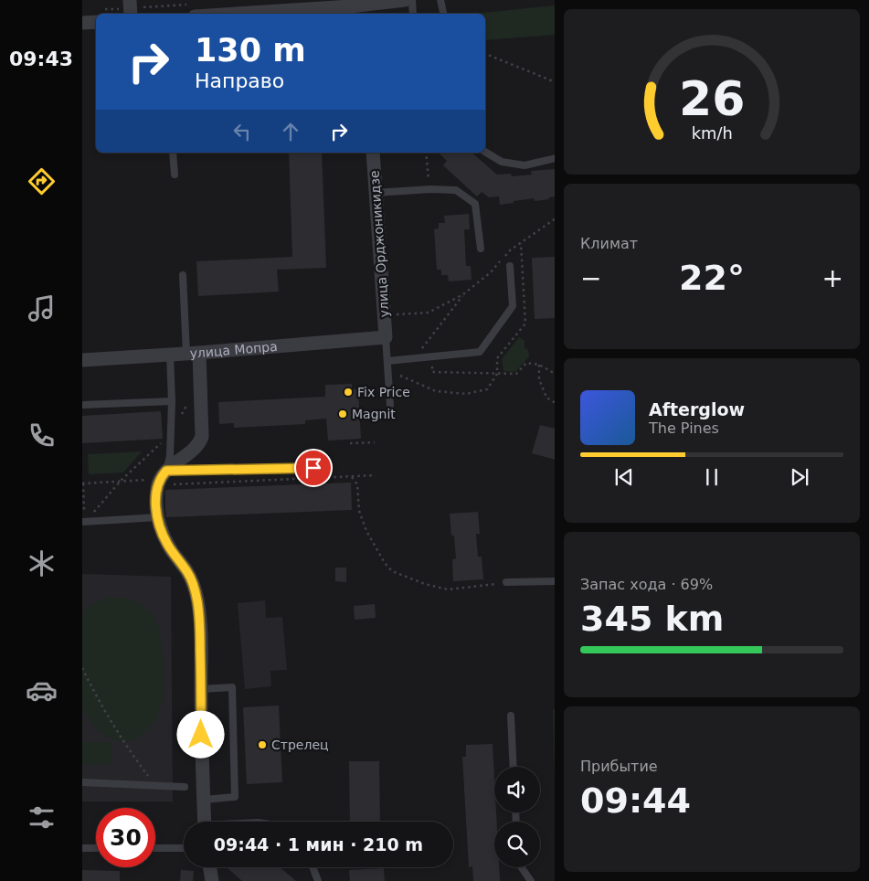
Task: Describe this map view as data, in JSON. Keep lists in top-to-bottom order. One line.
{"streets":{"street":["улица Орджоникидзе","улица Мопра"]},"crossings":[["улица Орджоникидзе","улица Мопра"]],"places":["Fix Price","Magnit","Стрелец"],"page":{"tabs":"09:43","turn":["130 m","Направо"],"tile":["Климат",["Запас хода · 69%","345 km"],["Прибытие","09:44"]],"heat":["−","22°","+"],"song":["Afterglow","The Pines"],"limit":"30","trip":"09:44 · 1 мин · 210 m","gauge":["26","km/h"]}}
